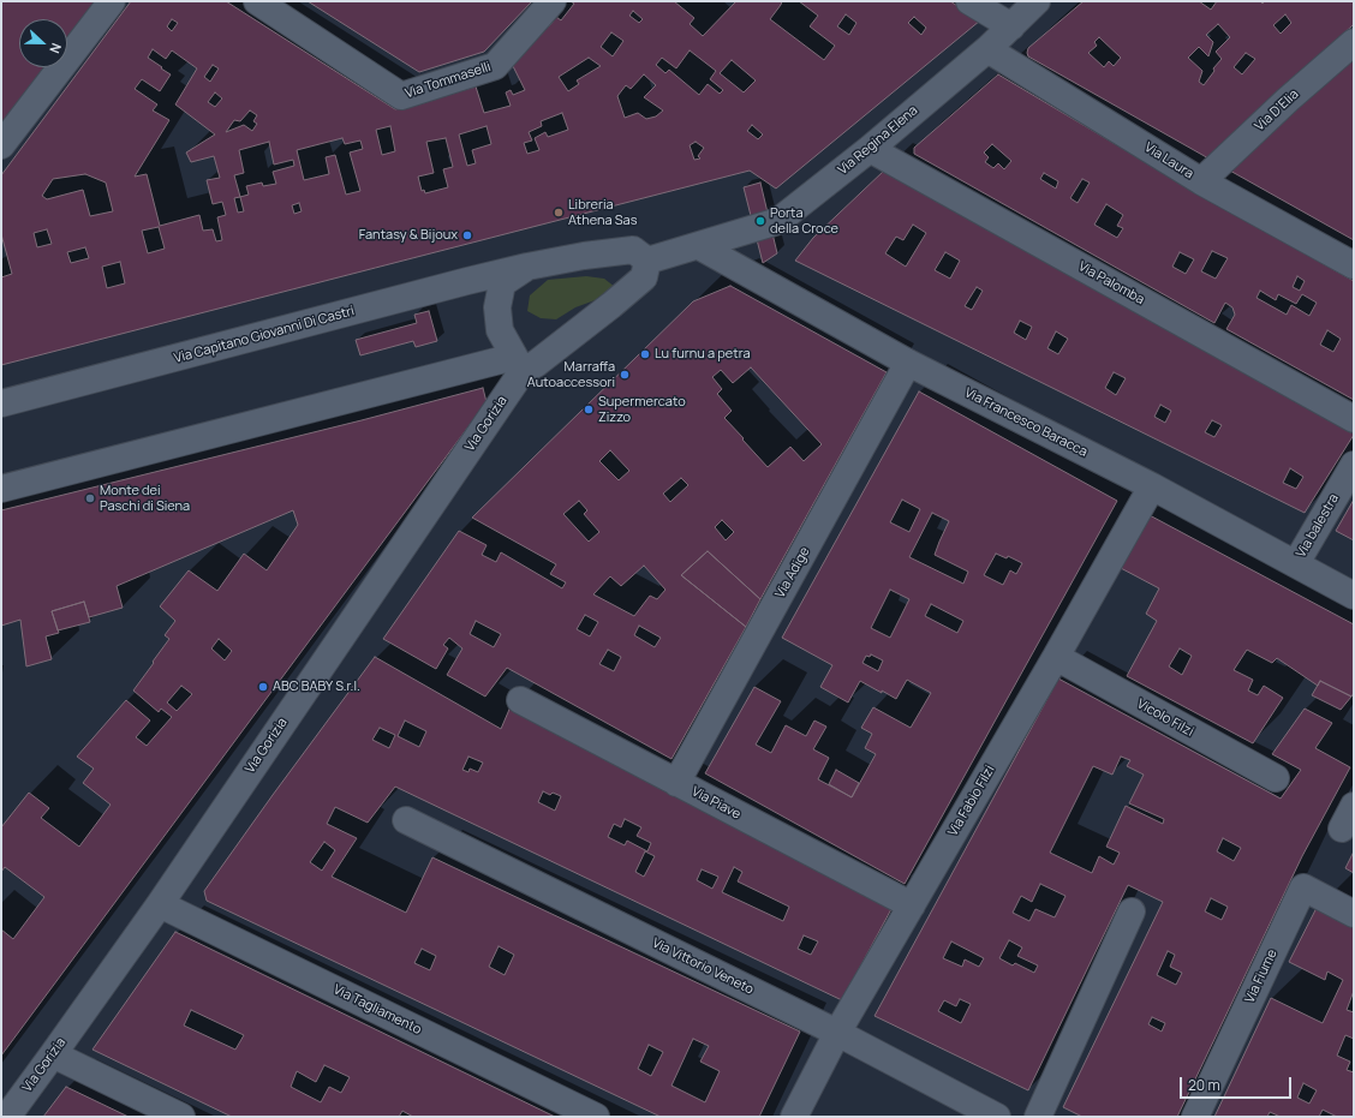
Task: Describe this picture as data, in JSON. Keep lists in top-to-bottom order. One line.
{"streets":{"street":["Via Tommaselli","Via D'Elia","Via Regina Elena","Via Laura","Via Palomba","Via Capitano Giovanni Di Castri","Via Francesco Baracca","Via Gorizia","Via balestra","Via Adige","Vicolo Filzi","Via Fabio Filzi","Via Piave","Via Vittorio Veneto","Via Fiume","Via Tagliamento"]},"crossings":[["Via D'Elia","Via Laura"],["Via Regina Elena","Via Laura"],["Via Regina Elena","Via Palomba"],["Via Regina Elena","Via Capitano Giovanni Di Castri"],["Via Regina Elena","Via Francesco Baracca"],["Via Francesco Baracca","Via balestra"],["Via Francesco Baracca","Via Adige"],["Via Francesco Baracca","Via Fabio Filzi"],["Via Gorizia","Via Tagliamento"],["Via Adige","Via Piave"],["Vicolo Filzi","Via Fabio Filzi"],["Via Fabio Filzi","Via Piave"],["Via Fabio Filzi","Via Vittorio Veneto"]],"places":["Libreria Athena Sas","Porta della Croce","Fantasy & Bijoux","Lu furnu a petra","Marraffa Autoaccessori","Supermercato Zizzo","Monte dei Paschi di Siena","ABC BABY S.r.l."],"scale_bar":"20 m","north":"right"}
